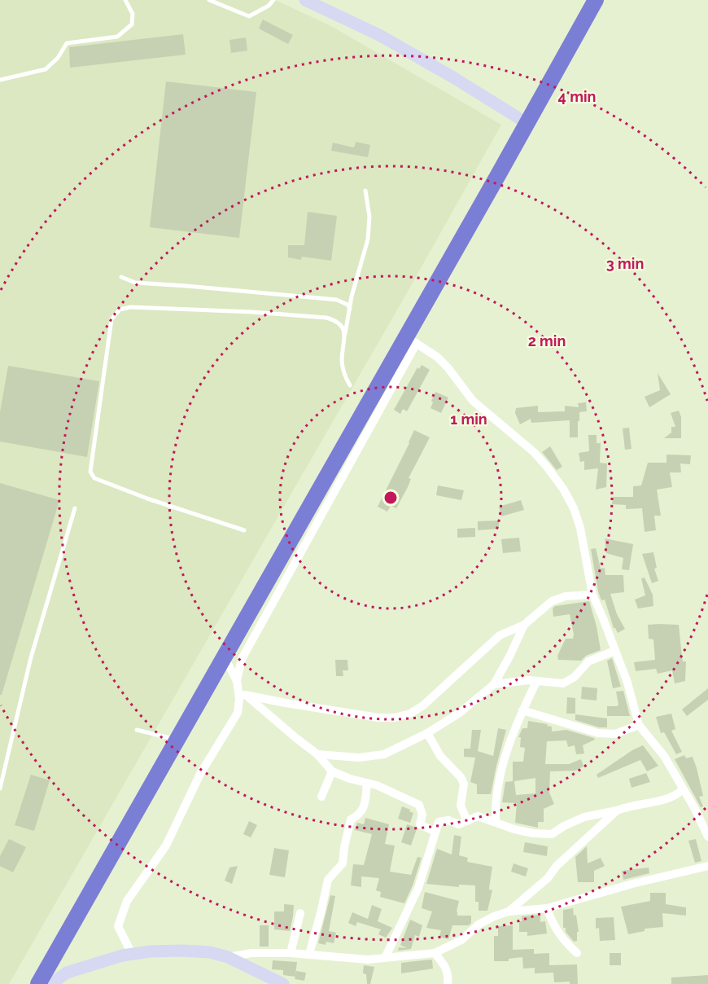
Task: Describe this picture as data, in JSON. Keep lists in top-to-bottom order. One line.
{"rings":["4 min","3 min","2 min","1 min"]}
